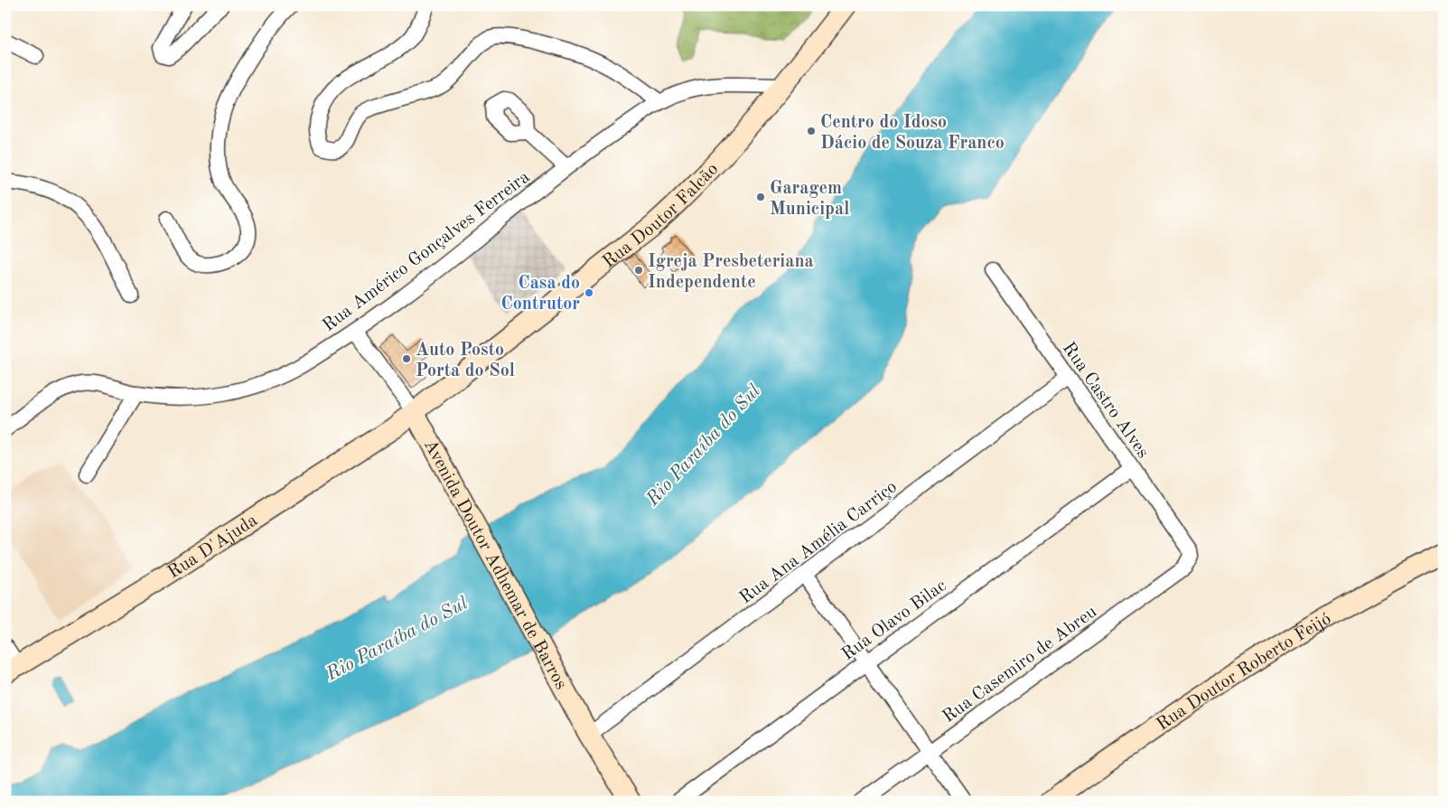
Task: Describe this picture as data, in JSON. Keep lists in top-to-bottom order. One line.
{"streets":{"main road":["Rua Doutor Falcão","Rua D'Ajuda","Avenida Doutor Adhemar de Barros","Rua Doutor Roberto Feijó"],"street":["Rua Américo Gonçalves Ferreira","Rua Castro Alves","Rua Ana Amélia Carriço","Rua Olavo Bilac","Rua Casemiro de Abreu"]},"crossings":[["Rua Doutor Falcão","Rua Américo Gonçalves Ferreira"],["Rua Doutor Falcão","Rua D'Ajuda"],["Rua Doutor Falcão","Avenida Doutor Adhemar de Barros"],["Rua Américo Gonçalves Ferreira","Avenida Doutor Adhemar de Barros"],["Rua Castro Alves","Rua Ana Amélia Carriço"],["Rua Castro Alves","Rua Olavo Bilac"],["Rua Castro Alves","Rua Casemiro de Abreu"],["Rua Ana Amélia Carriço","Avenida Doutor Adhemar de Barros"],["Rua D'Ajuda","Avenida Doutor Adhemar de Barros"]],"water":["Rio Paraíba do Sul"],"places":["Centro do Idoso Dácio de Souza Franco","Garagem Municipal","Igreja Presbeteriana Independente","Casa do Contrutor","Auto Posto Porta do Sol"]}
